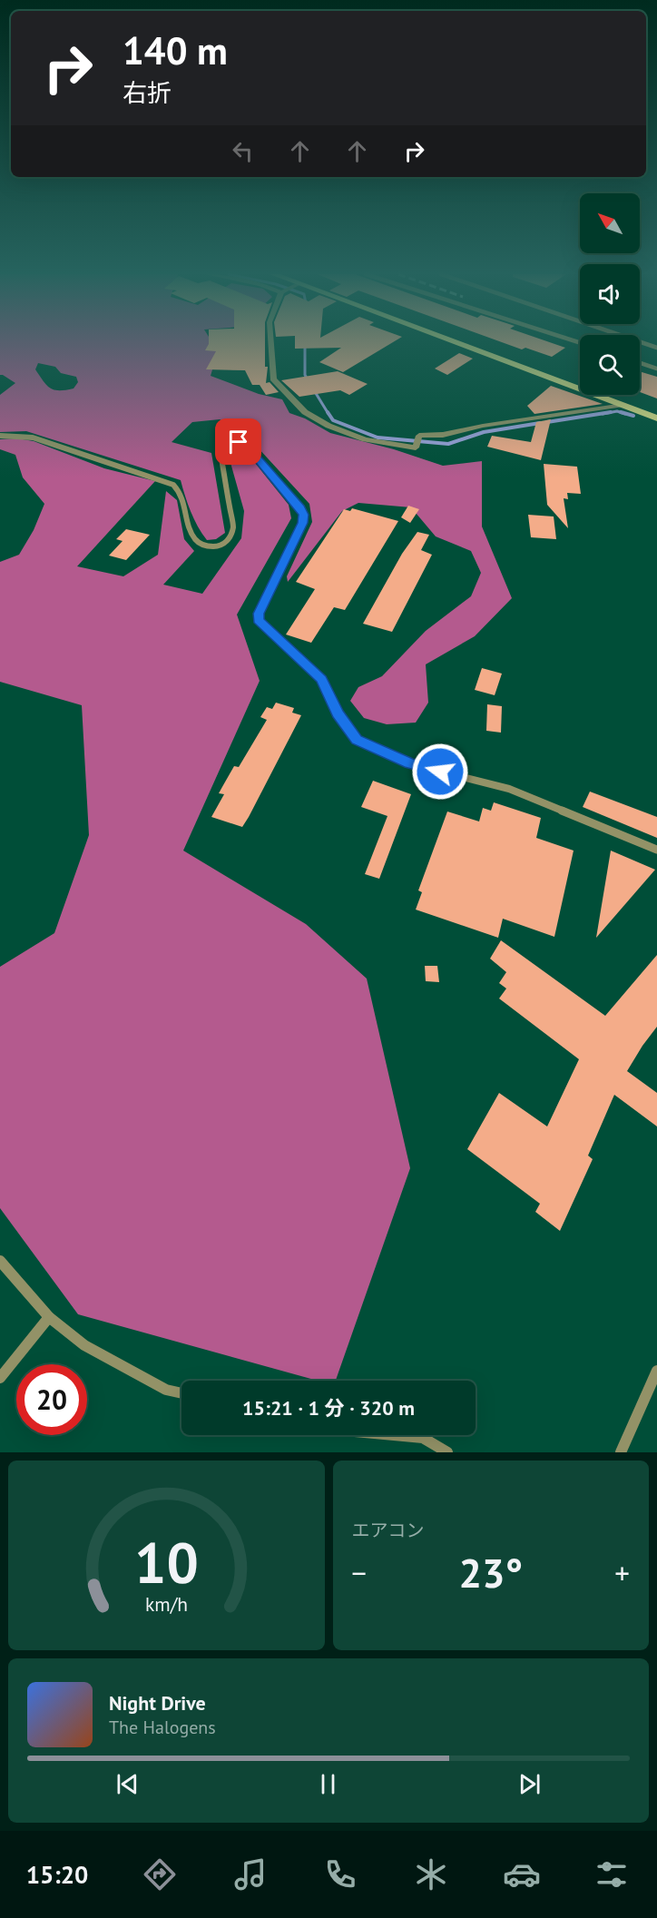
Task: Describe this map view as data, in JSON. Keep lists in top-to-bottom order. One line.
{"north":"top left","page":{"turn":["140 m","右折"],"limit":"20","trip":"15:21 · 1 分 · 320 m","tile":"エアコン","heat":["−","23°","+"],"song":["Night Drive","The Halogens"],"tabs":"15:20","gauge":["10","km/h"]}}
